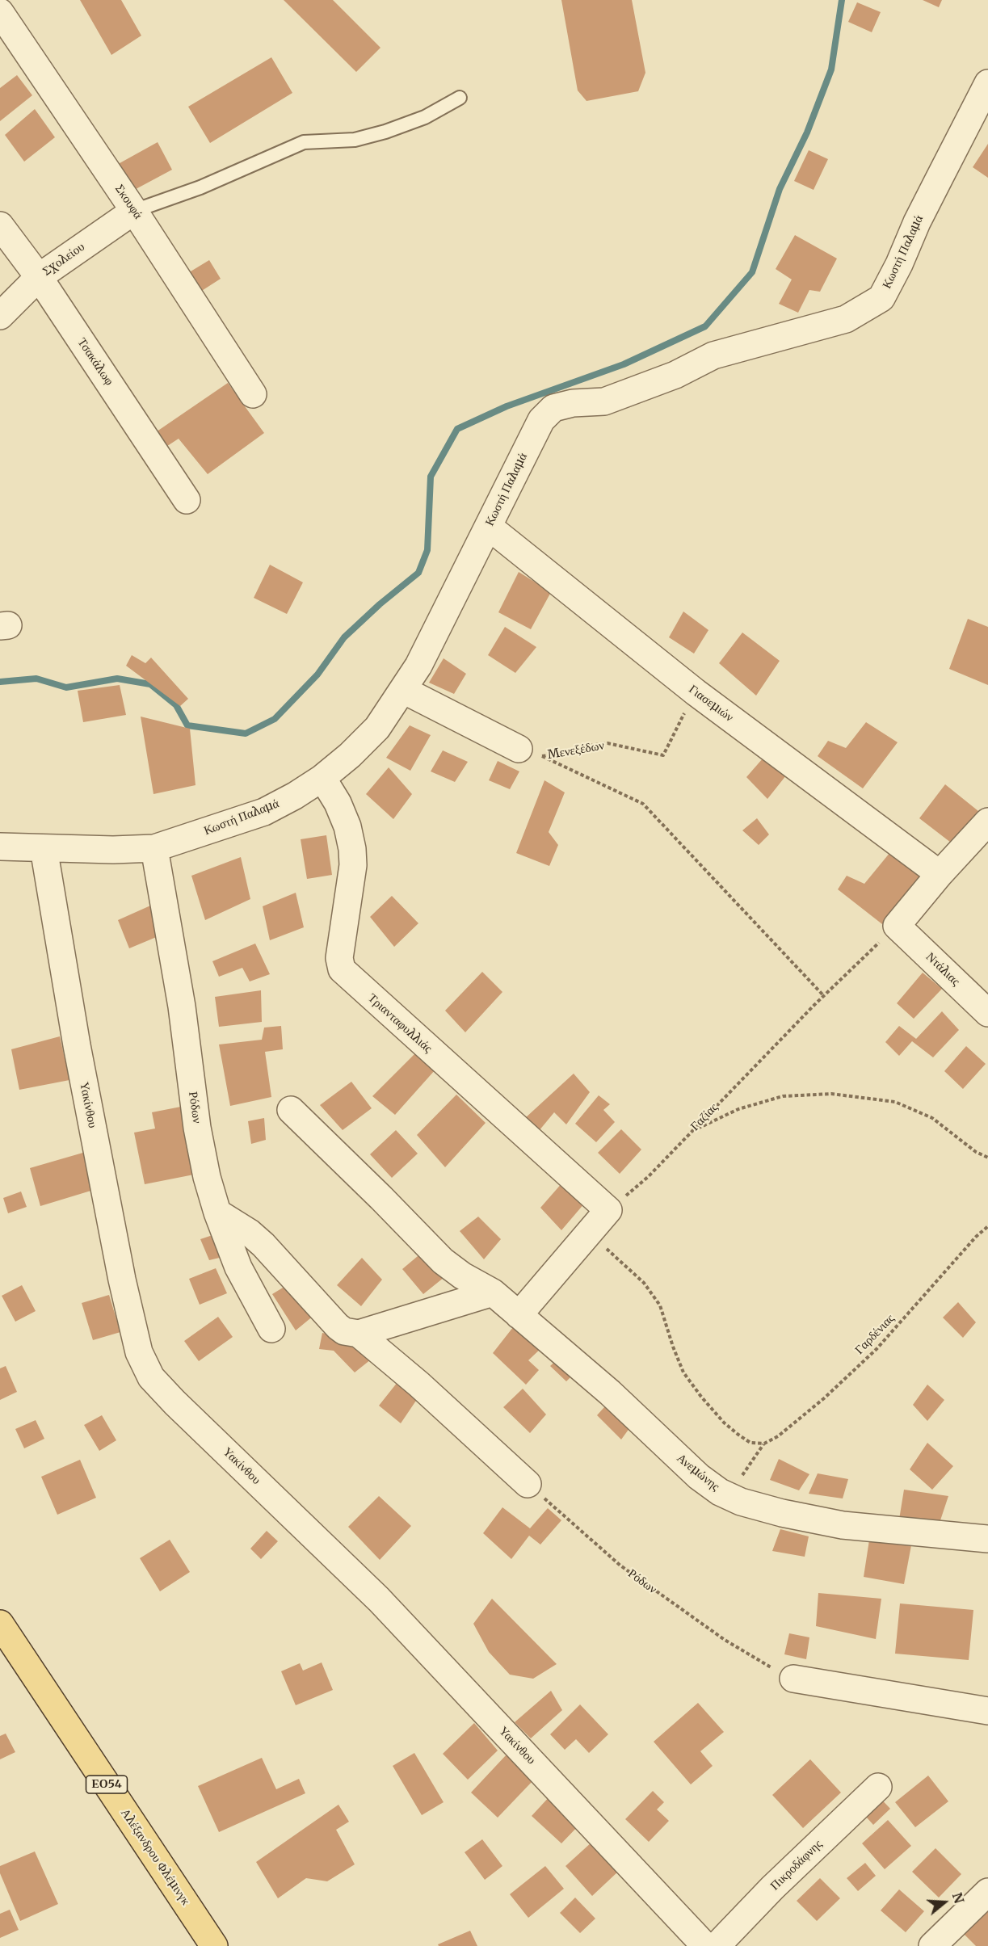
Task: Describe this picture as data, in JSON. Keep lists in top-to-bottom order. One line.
{"streets":{"main road":["ΕΟ54","Αλέξανδρου Φλέμινγκ"],"street":["Σκουφά","Κωστή Παλαμά","Σχολείου","Τσακάλωφ","Γιασεμιών","Ντάλιας","Τριανταφυλλιάς","Υακίνθου","Ρόδων","Ανεμώνης","Πικροδάφνης"],"path":["Μενεξέδων","Γαζίας","Γαρδένιας"]},"crossings":[["Σκουφά","Σχολείου"],["Κωστή Παλαμά","Γιασεμιών"],["Κωστή Παλαμά","Τριανταφυλλιάς"],["Κωστή Παλαμά","Υακίνθου"],["Κωστή Παλαμά","Ρόδων"],["Σχολείου","Τσακάλωφ"],["Γιασεμιών","Μενεξέδων"],["Ντάλιας","Γαζίας"],["Τριανταφυλλιάς","Γαζίας"]],"north":"right"}
